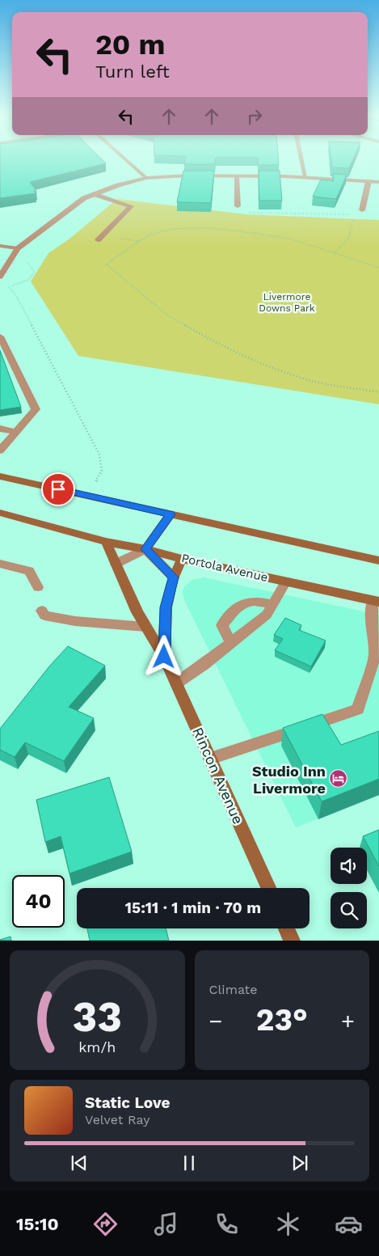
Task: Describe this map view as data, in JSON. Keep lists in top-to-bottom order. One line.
{"streets":{"main road":["Portola Avenue","Rincon Avenue"]},"crossings":[["Portola Avenue","Rincon Avenue"]],"parks":["Livermore Downs Park"],"places":{"hotel":["Studio Inn Livermore"]},"page":{"turn":["20 m","Turn left"],"limit":"40","trip":"15:11 · 1 min · 70 m","tile":"Climate","heat":["−","23°","+"],"song":["Static Love","Velvet Ray"],"tabs":"15:10","gauge":["33","km/h"]}}
